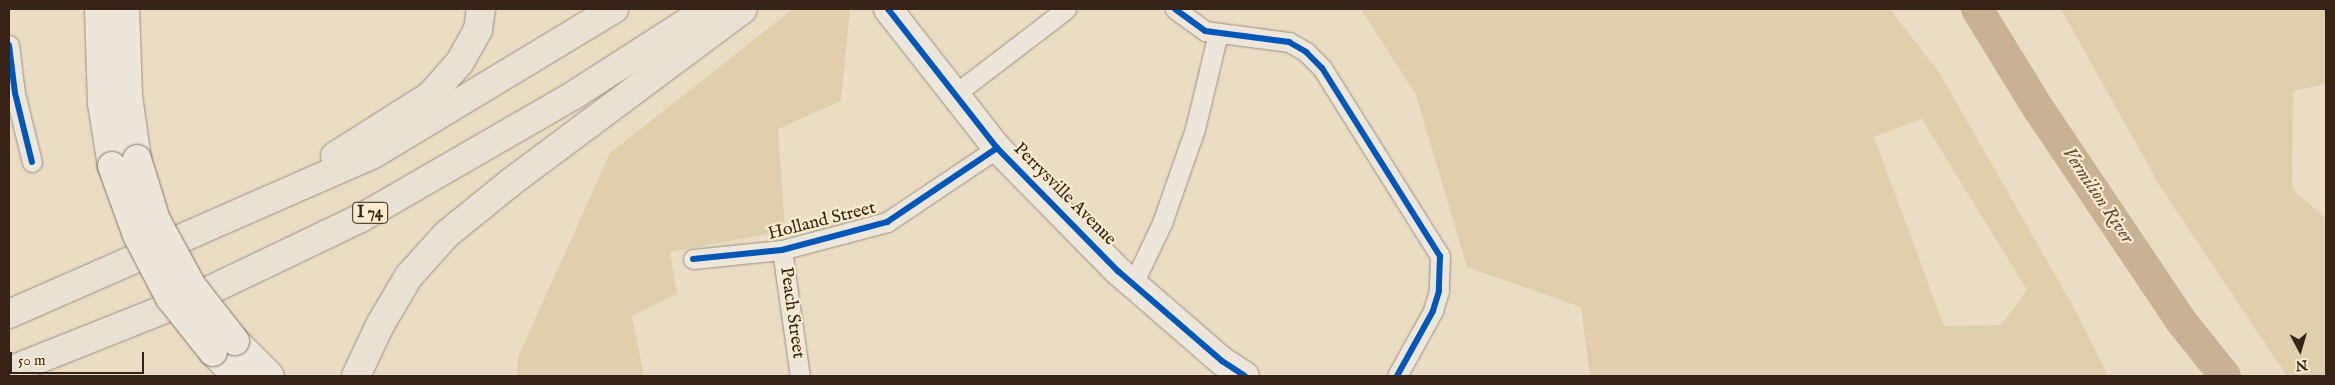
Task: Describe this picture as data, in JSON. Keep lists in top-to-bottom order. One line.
{"streets":{"highway":["I 74"],"main road":["Perrysville Avenue"],"street":["Holland Street","Peach Street"]},"crossings":[["Perrysville Avenue","Holland Street"],["Holland Street","Peach Street"]],"water":["Vermilion River"],"scale_bar":"50 m","north":"bottom"}
